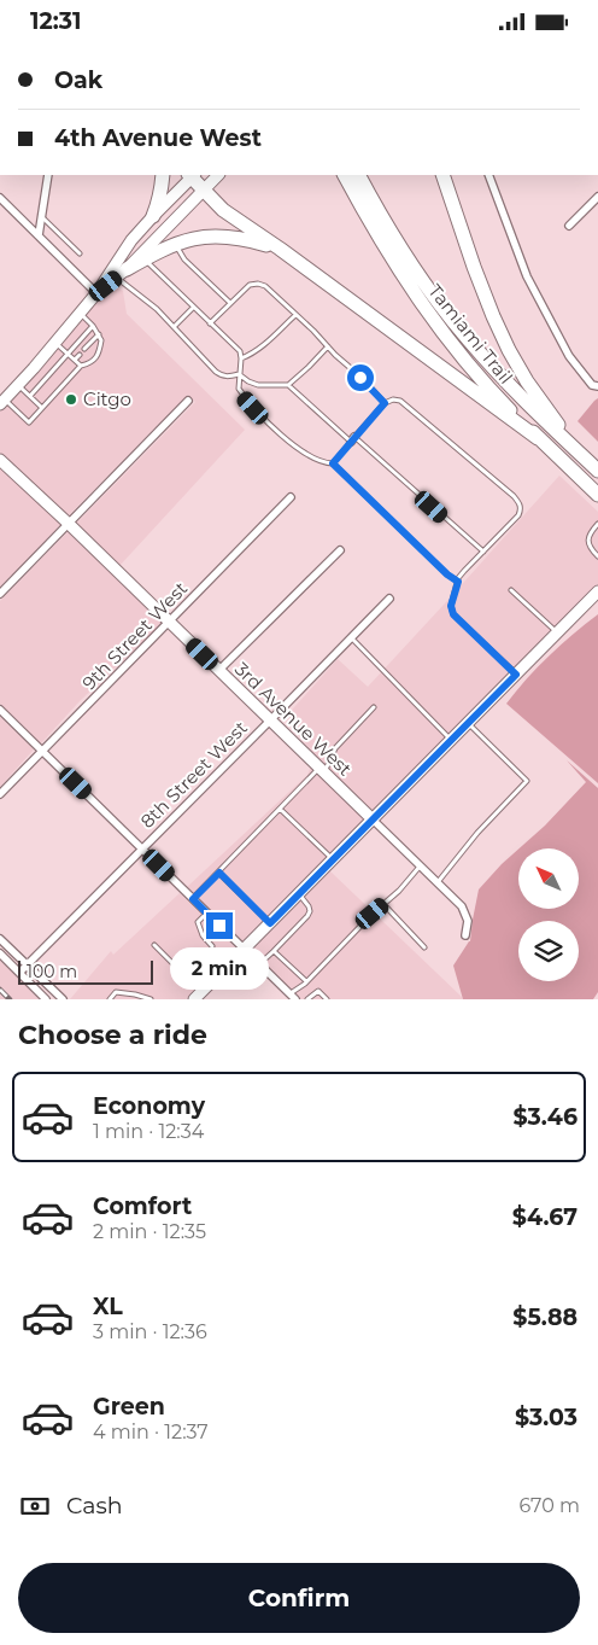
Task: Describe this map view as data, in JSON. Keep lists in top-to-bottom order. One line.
{"streets":{"highway":["Tamiami Trail"],"street":["9th Street West","3rd Avenue West","8th Street West"]},"crossings":[["9th Street West","3rd Avenue West"],["3rd Avenue West","8th Street West"]],"places":["Citgo"],"scale_bar":"100 m","north":"top left","page":{"status":"12:31","banner":["Oak","4th Avenue West"],"bubble":"2 min","scale":"100 m","heading":"Choose a ride","list":[{"name":"Economy","note":"1 min · 12:34","value":"$3.46"},{"name":"Comfort","note":"2 min · 12:35","value":"$4.67"},{"name":"XL","note":"3 min · 12:36","value":"$5.88"},{"name":"Green","note":"4 min · 12:37","value":"$3.03"}],"pay":["Cash","670 m"],"buttons":"Confirm"}}
